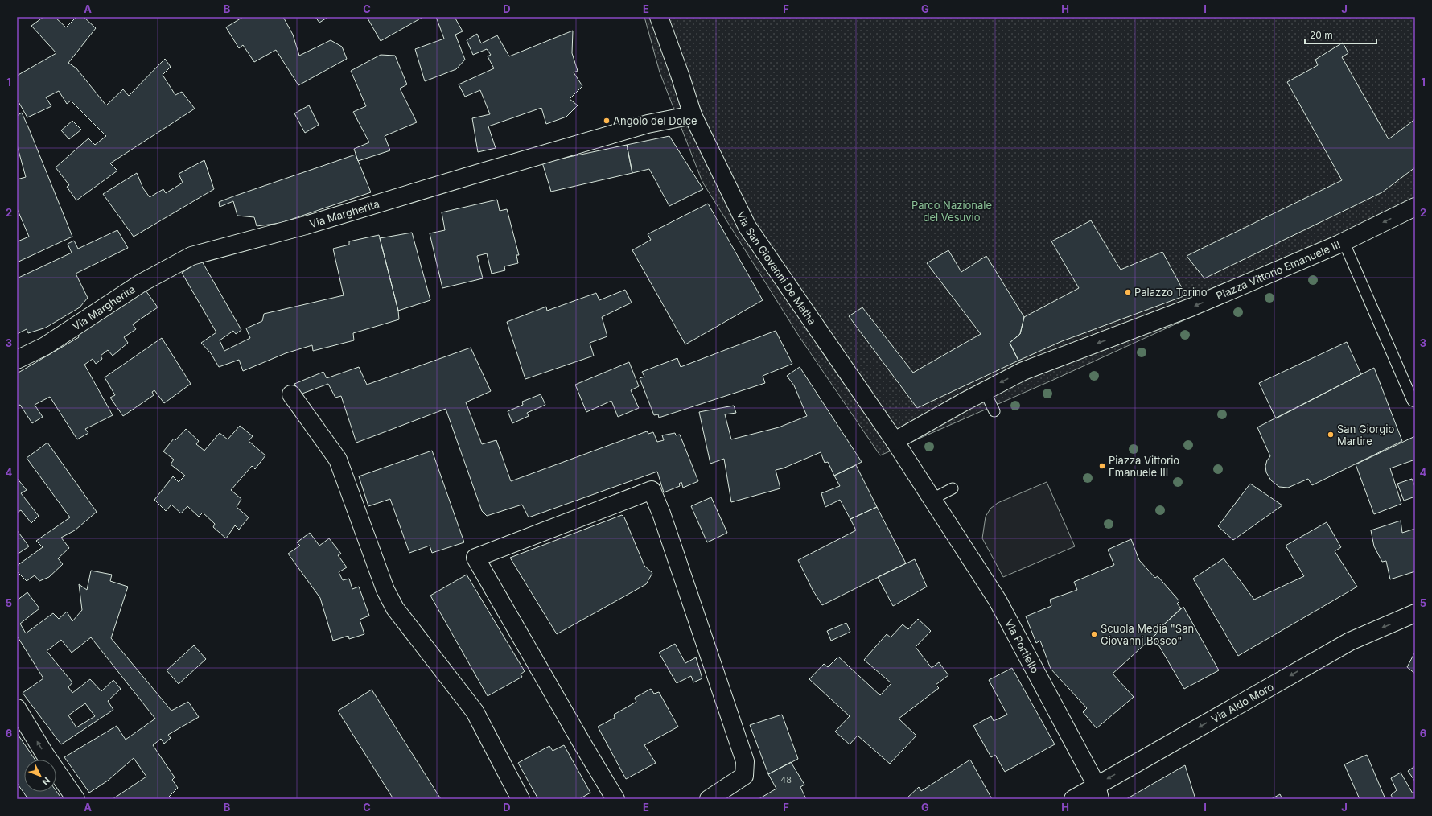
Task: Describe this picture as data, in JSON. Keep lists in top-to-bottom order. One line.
{"streets":{"street":["Via Margherita","Via San Giovanni De Matha","Piazza Vittorio Emanuele III","Via Portiello","Via Aldo Moro"]},"crossings":[["Via Margherita","Via San Giovanni De Matha"],["Via San Giovanni De Matha","Piazza Vittorio Emanuele III"],["Via San Giovanni De Matha","Via Portiello"],["Via Portiello","Via Aldo Moro"]],"one_way":["Piazza Vittorio Emanuele III","Via Aldo Moro"],"parks":["Parco Nazionale del Vesuvio"],"places":["Angolo del Dolce","Palazzo Torino","San Giorgio Martire","Piazza Vittorio Emanuele III","Scuola Media \"San Giovanni Bosco\""],"house_numbers":["48"],"scale_bar":"20 m","north":"bottom right","grid":{"columns":["A","B","C","D","E","F","G","H","I","J"],"rows":["1","2","3","4","5","6"]}}
